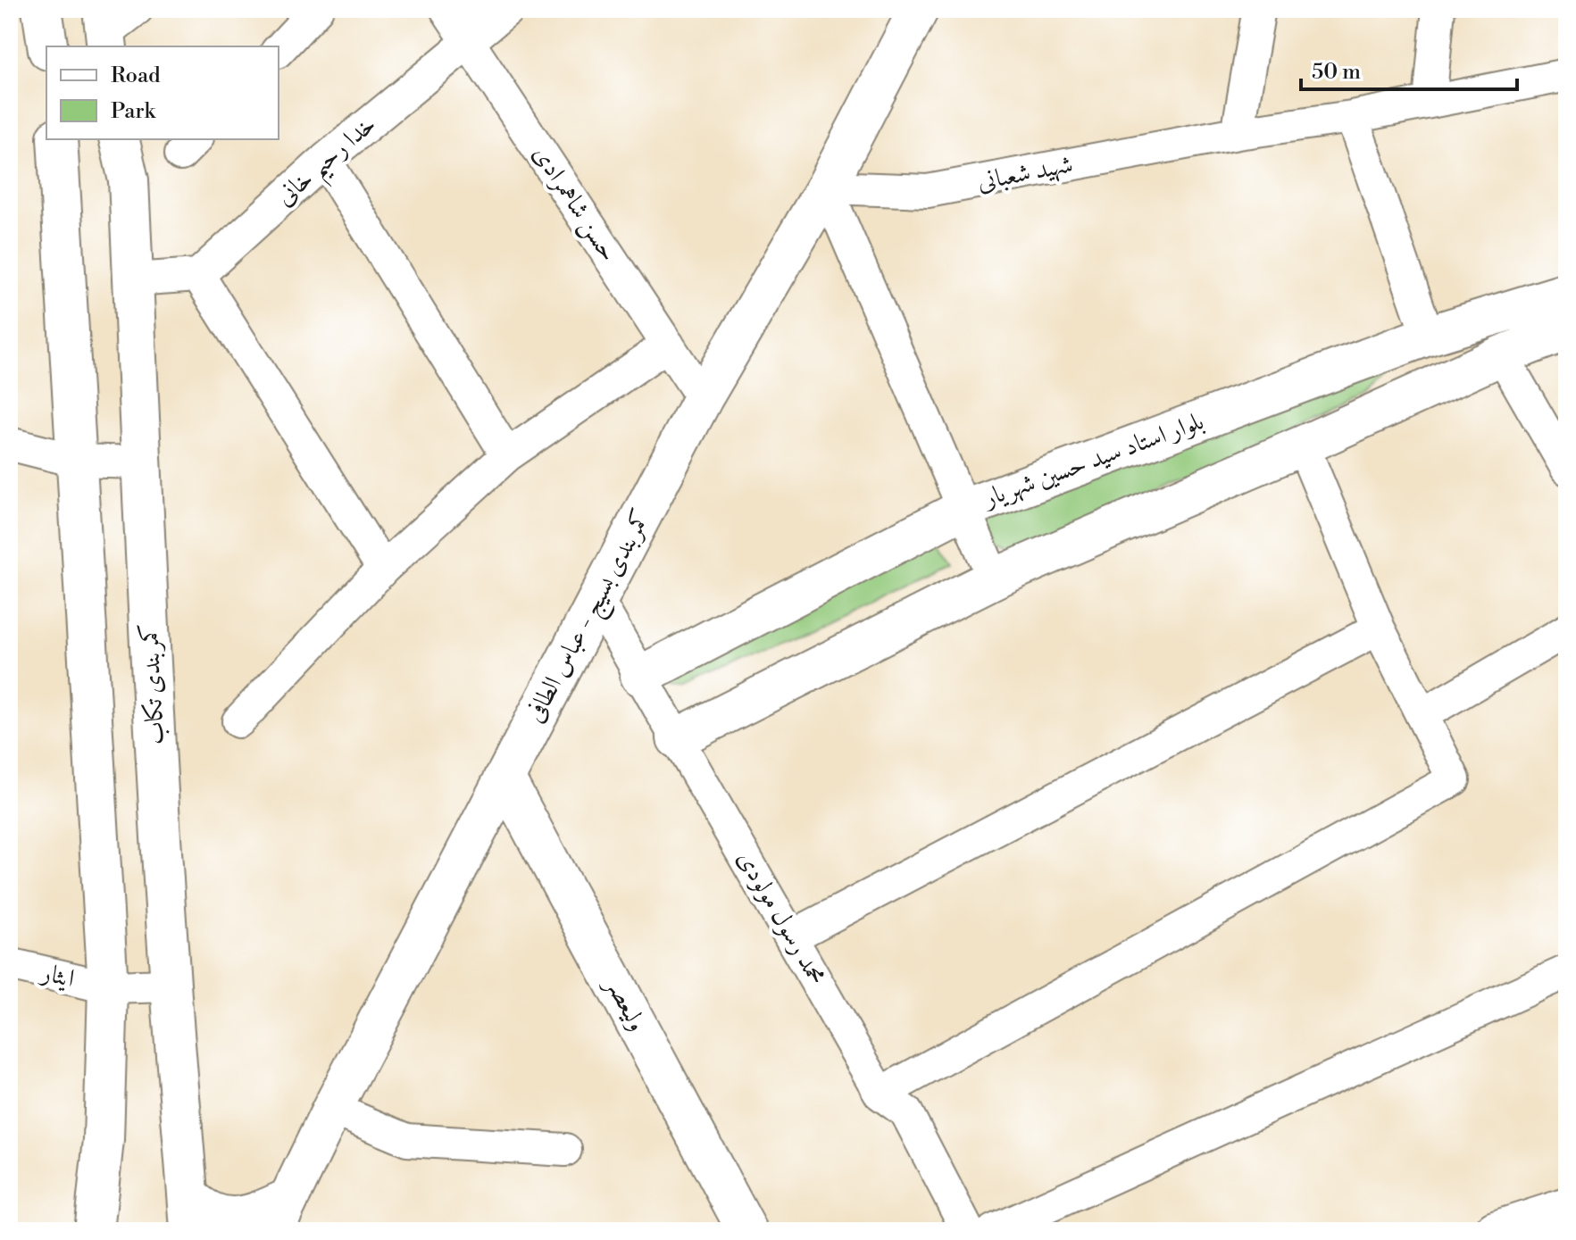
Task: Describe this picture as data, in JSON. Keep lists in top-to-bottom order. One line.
{"streets":{"main road":["بلوار استاد سید حسین شهریار","کمربندی بسیج - عباس الطافی","کمربندی تکاب","ولیعصر"],"street":["خدا رحیم خانی","شهید شعبانی","حسن شاهمرادی","محمد رسول مولودی","ایثار"]},"crossings":[["خدا رحیم خانی","حسن شاهمرادی"],["شهید شعبانی","کمربندی بسیج - عباس الطافی"],["حسن شاهمرادی","کمربندی بسیج - عباس الطافی"],["بلوار استاد سید حسین شهریار","محمد رسول مولودی"],["کمربندی بسیج - عباس الطافی","محمد رسول مولودی"],["کمربندی بسیج - عباس الطافی","ولیعصر"],["کمربندی تکاب","ایثار"]],"legend":["Road","Park"],"scale_bar":"50 m"}
